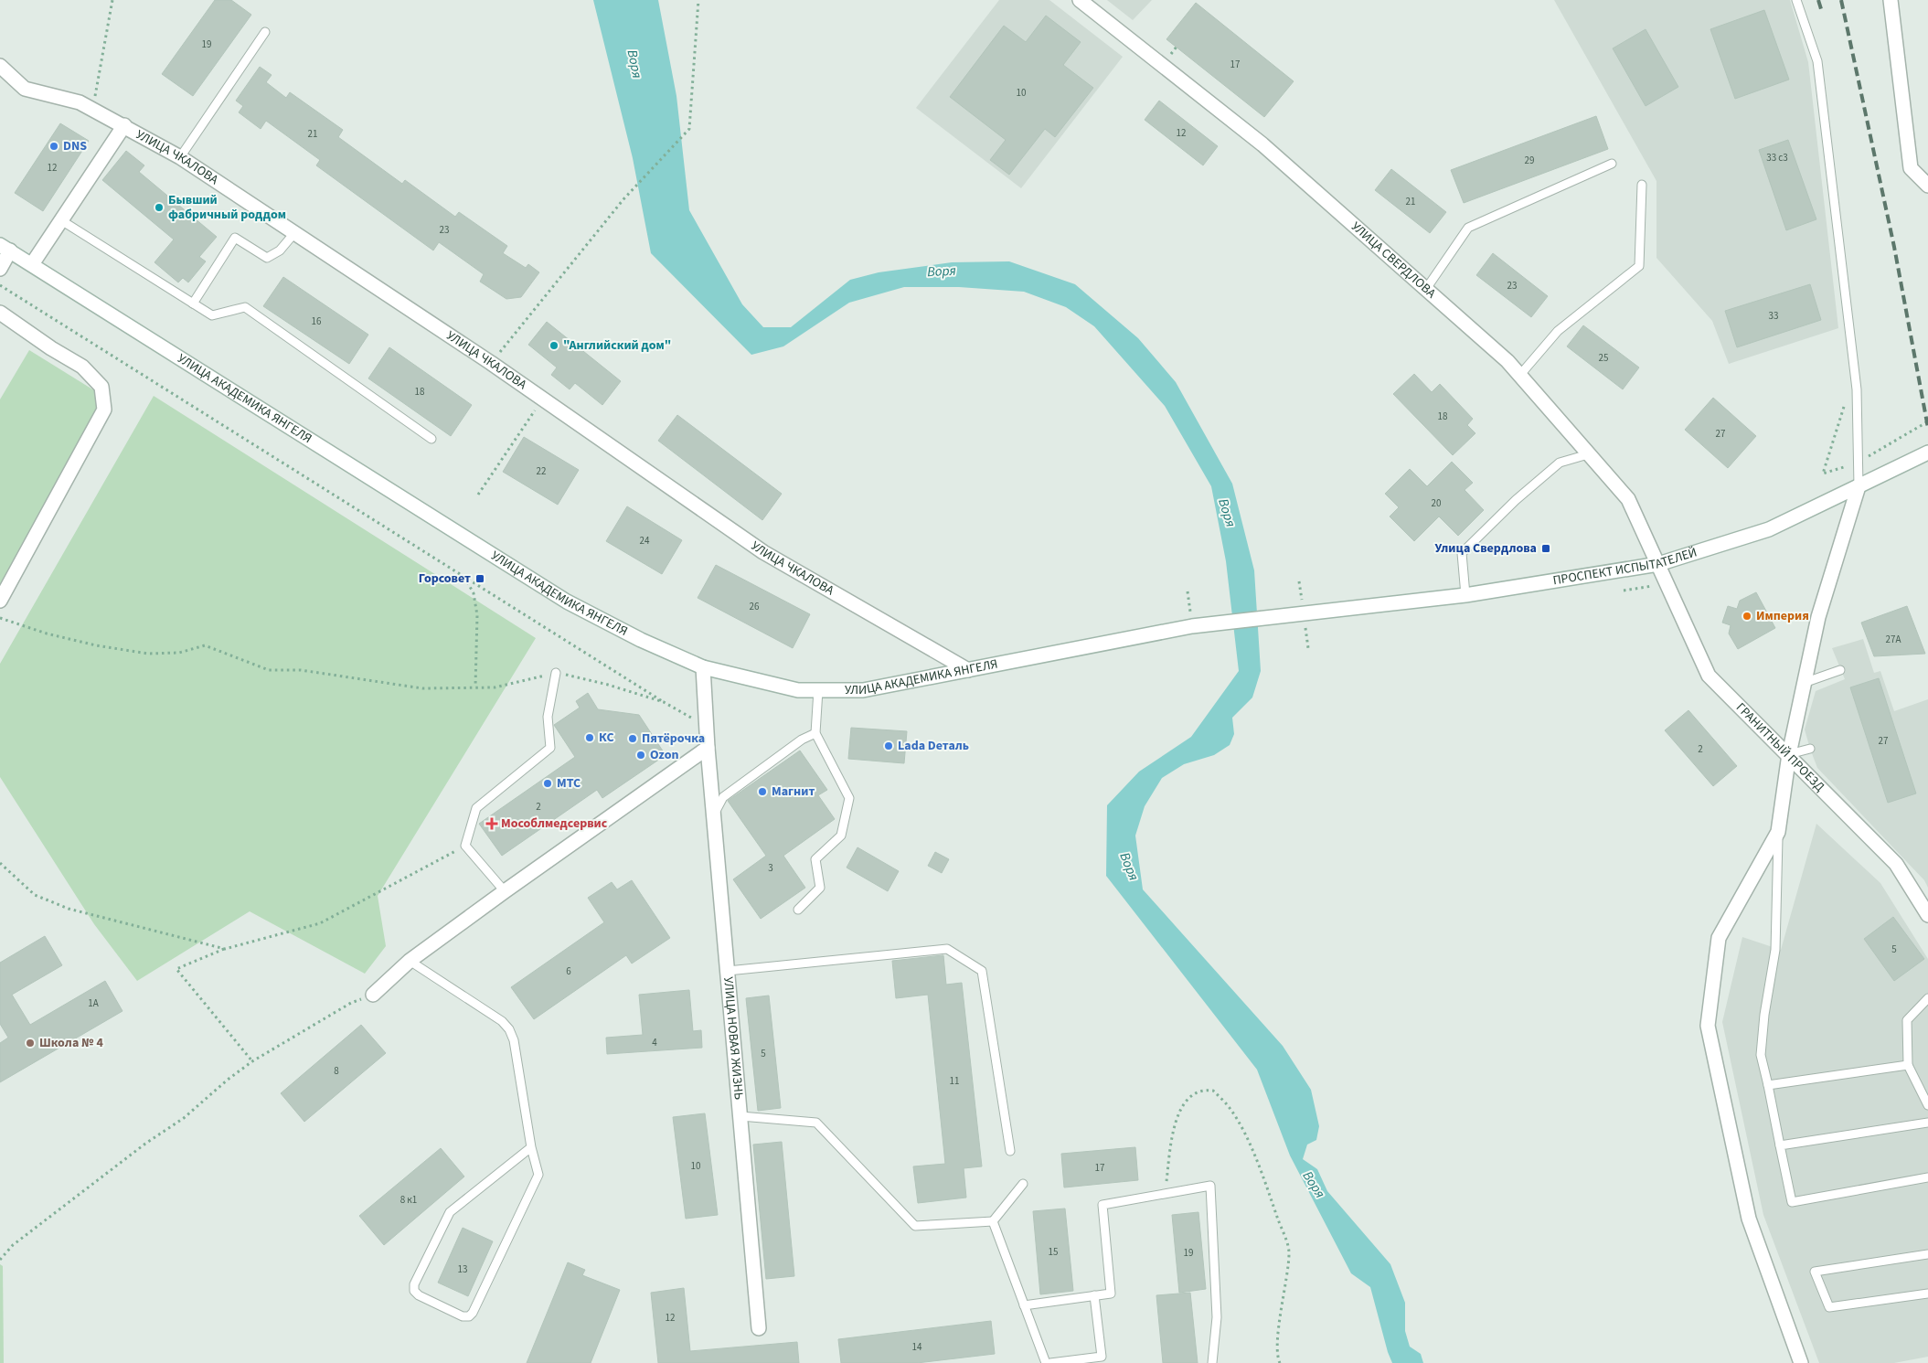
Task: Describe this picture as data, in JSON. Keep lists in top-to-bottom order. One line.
{"streets":{"street":["УЛИЦА ЧКАЛОВА","УЛИЦА СВЕРДЛОВА","УЛИЦА АКАДЕМИКА ЯНГЕЛЯ","ПРОСПЕКТ ИСПЫТАТЕЛЕЙ","ГРАНИТНЫЙ ПРОЕЗД","УЛИЦА НОВАЯ ЖИЗНЬ"]},"crossings":[["УЛИЦА ЧКАЛОВА","УЛИЦА АКАДЕМИКА ЯНГЕЛЯ"],["УЛИЦА СВЕРДЛОВА","ПРОСПЕКТ ИСПЫТАТЕЛЕЙ"],["УЛИЦА СВЕРДЛОВА","ГРАНИТНЫЙ ПРОЕЗД"],["УЛИЦА АКАДЕМИКА ЯНГЕЛЯ","ПРОСПЕКТ ИСПЫТАТЕЛЕЙ"],["УЛИЦА АКАДЕМИКА ЯНГЕЛЯ","УЛИЦА НОВАЯ ЖИЗНЬ"],["ПРОСПЕКТ ИСПЫТАТЕЛЕЙ","ГРАНИТНЫЙ ПРОЕЗД"]],"water":["Воря"],"places":{"other":["DNS","Бывший фабричный роддом","\"Английский дом\"","Империя","КС","Пятёрочка","Lada Dеталь","Ozon","МТС","Магнит","Школа № 4"],"transit":["Улица Свердлова","Горсовет"],"health":["Мособлмедсервис"]},"house_numbers":["19","17","10","12","21","33 с3","29","12","21","23","23","33","16","25","18","18","27","22","20","24","26","27А","27","2","2","3","5","6","1А","4","5","8","11","10","17","8 к1","15","19","13","12","14"]}
